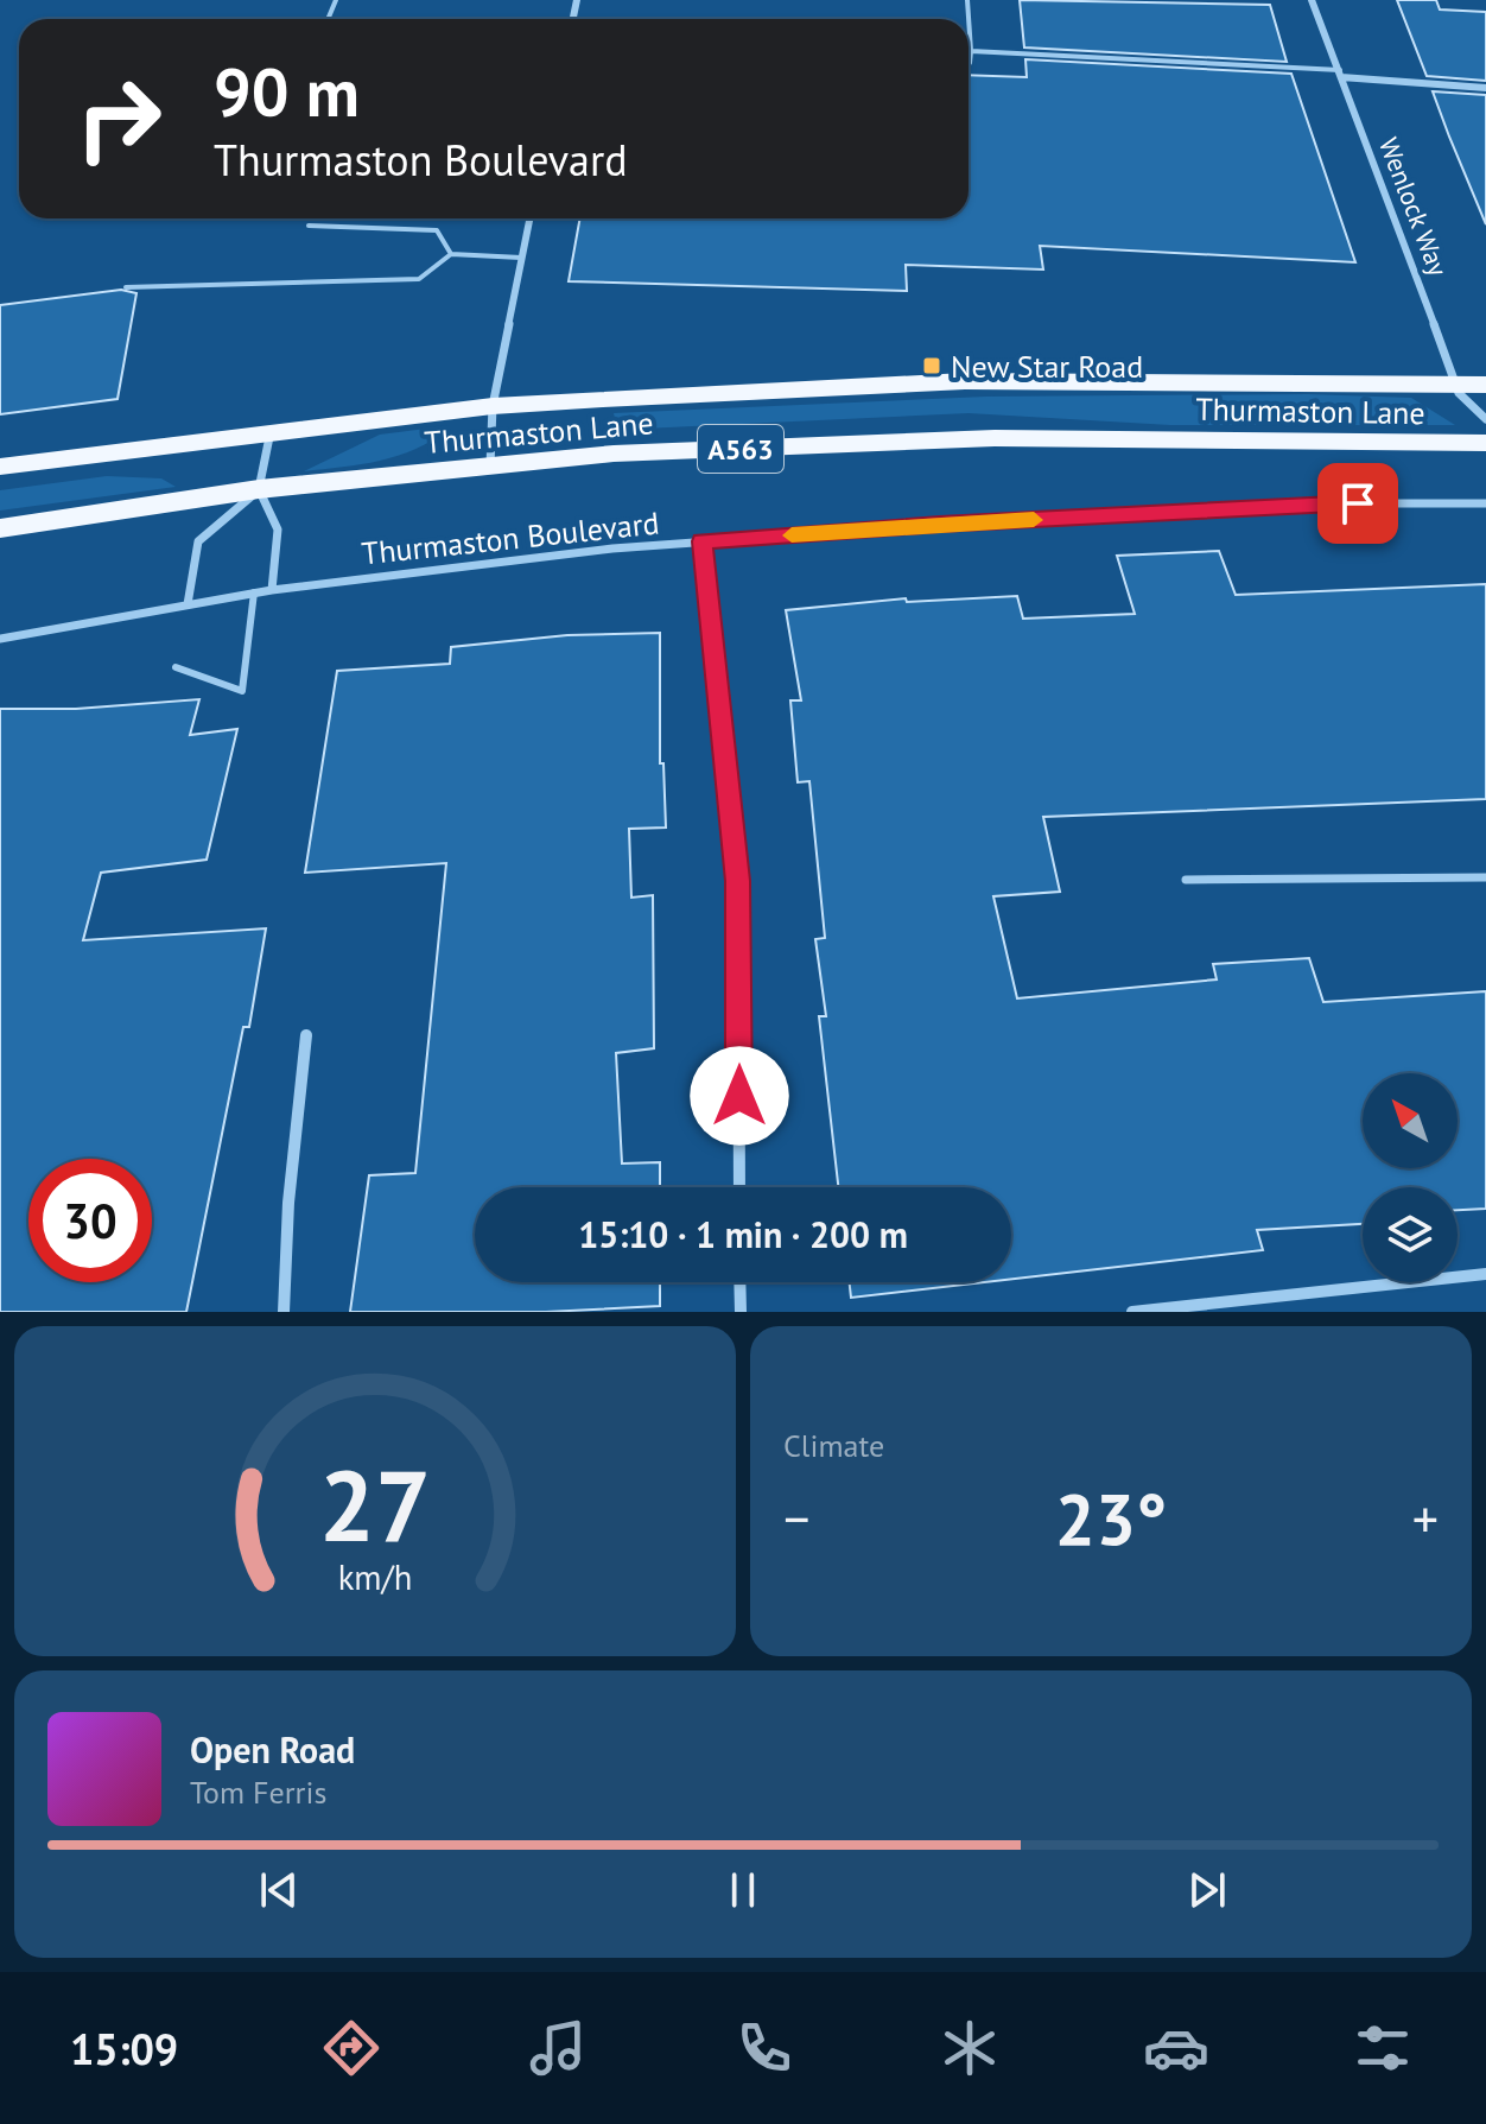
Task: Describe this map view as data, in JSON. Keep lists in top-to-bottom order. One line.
{"streets":{"highway":["Thurmaston Lane","A563"],"street":["Wenlock Way","Thurmaston Boulevard"]},"crossings":[["Wenlock Way","Thurmaston Lane"]],"places":{"transit":["New Star Road"]},"north":"top left","page":{"turn":["90 m","Thurmaston Boulevard"],"limit":"30","trip":"15:10 · 1 min · 200 m","tile":"Climate","heat":["−","23°","+"],"song":["Open Road","Tom Ferris"],"tabs":"15:09","gauge":["27","km/h"]}}
